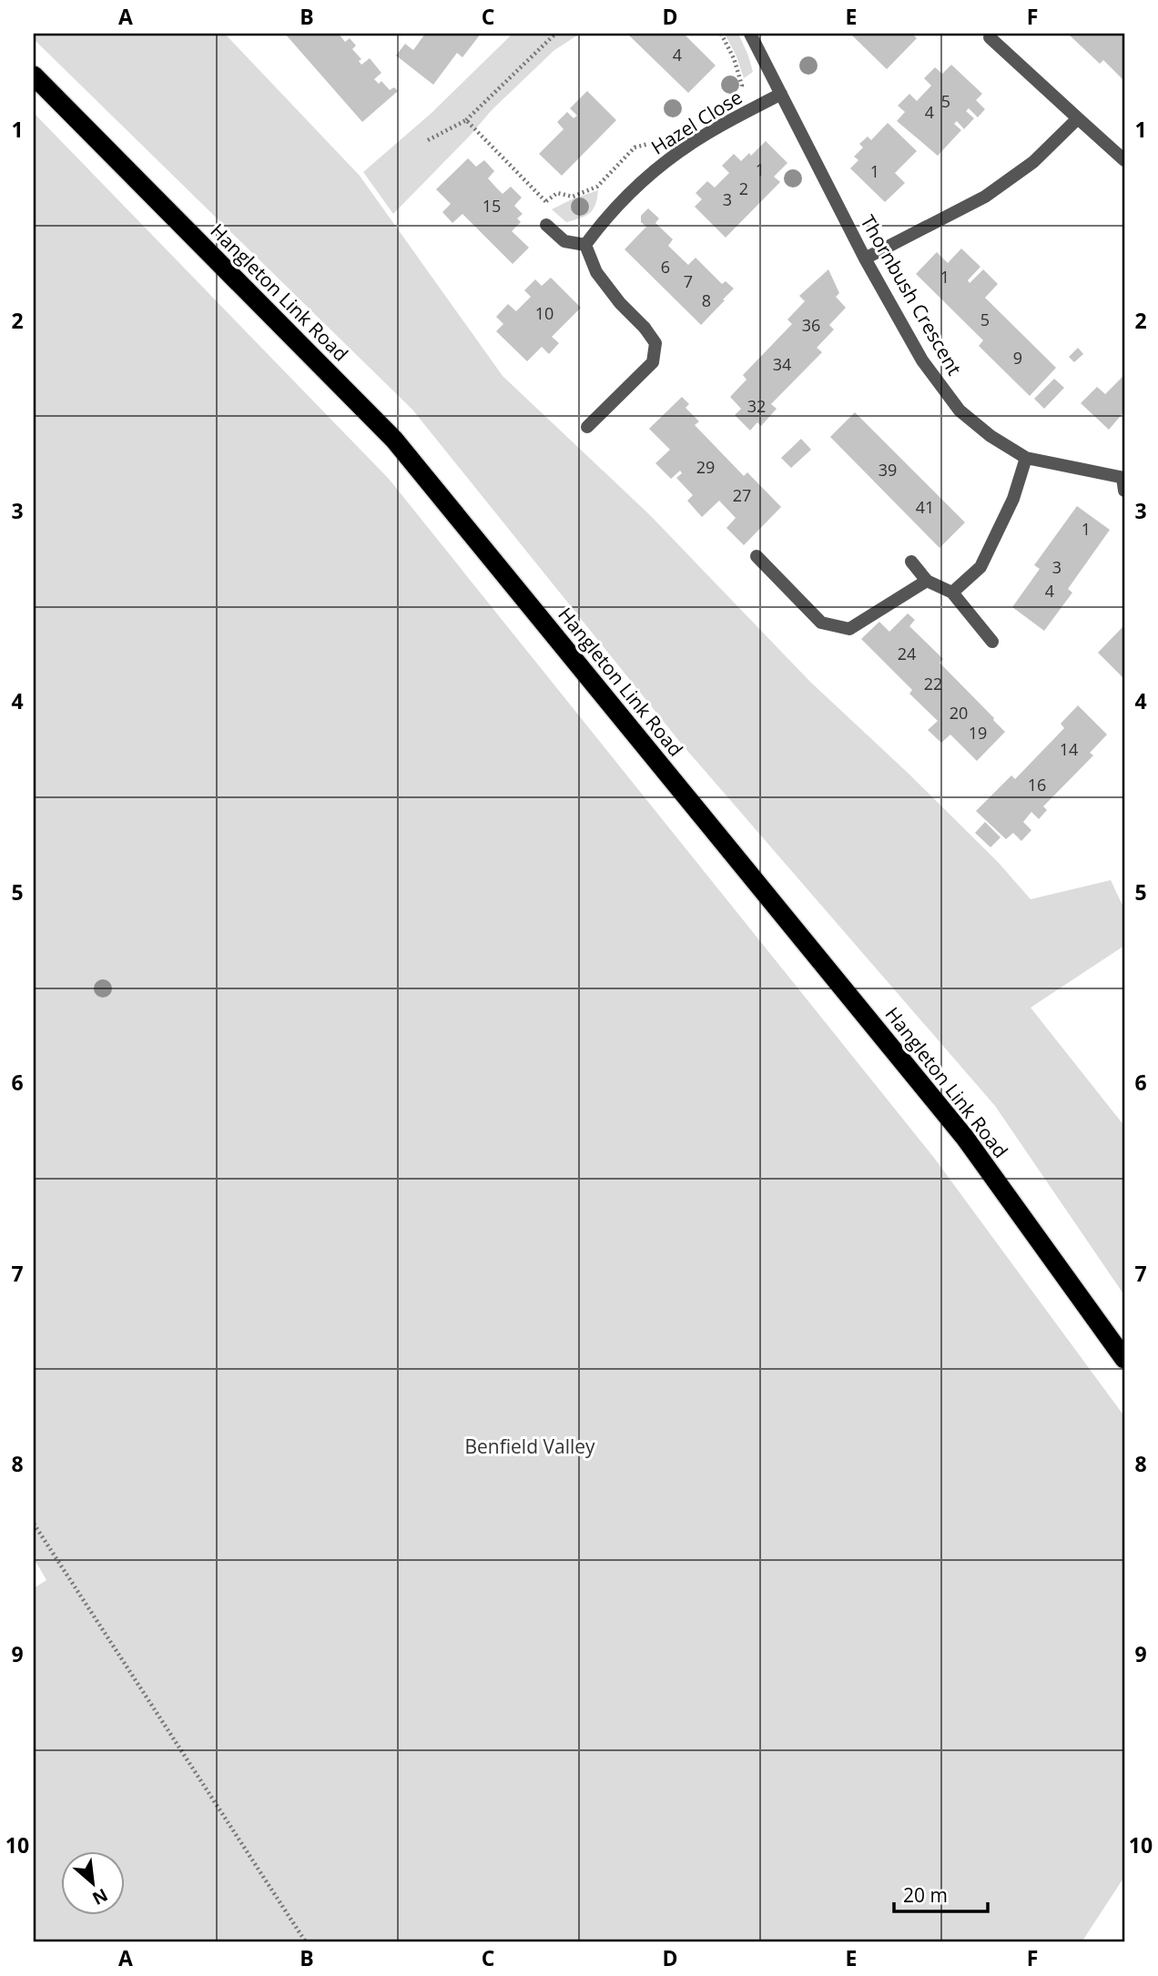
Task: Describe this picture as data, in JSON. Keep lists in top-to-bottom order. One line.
{"streets":{"highway":["Hangleton Link Road"],"street":["Hazel Close","Thornbush Crescent"]},"crossings":[["Hazel Close","Thornbush Crescent"]],"parks":["Benfield Valley"],"house_numbers":["4","5","4","1","1","2","3","15","6","1","7","8","10","5","36","9","34","32","29","39","27","41","1","3","4","24","22","20","19","14","16"],"scale_bar":"20 m","north":"bottom right","grid":{"columns":["A","B","C","D","E","F"],"rows":["1","2","3","4","5","6","7","8","9","10"]}}
